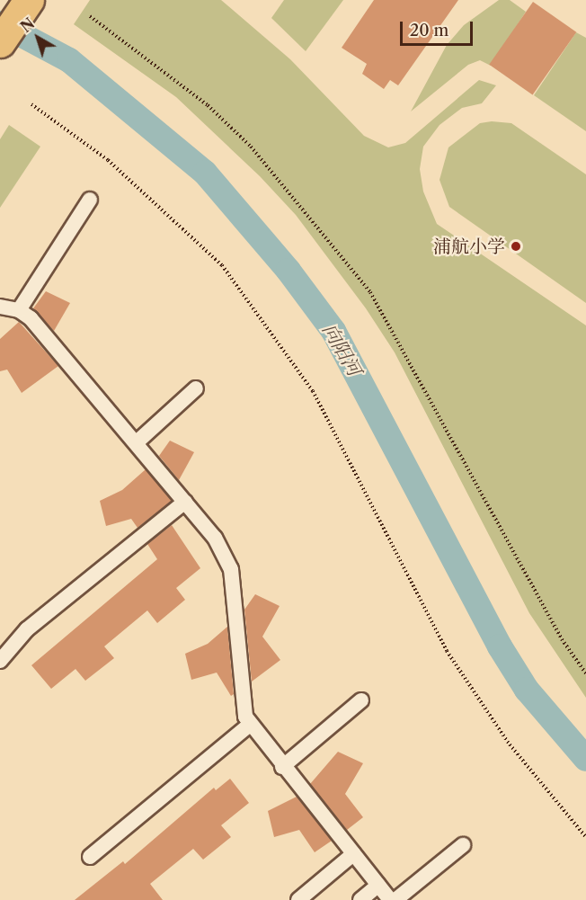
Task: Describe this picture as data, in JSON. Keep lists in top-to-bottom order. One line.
{"water":["向阳河"],"places":["浦航小学"],"scale_bar":"20 m","north":"top left"}
